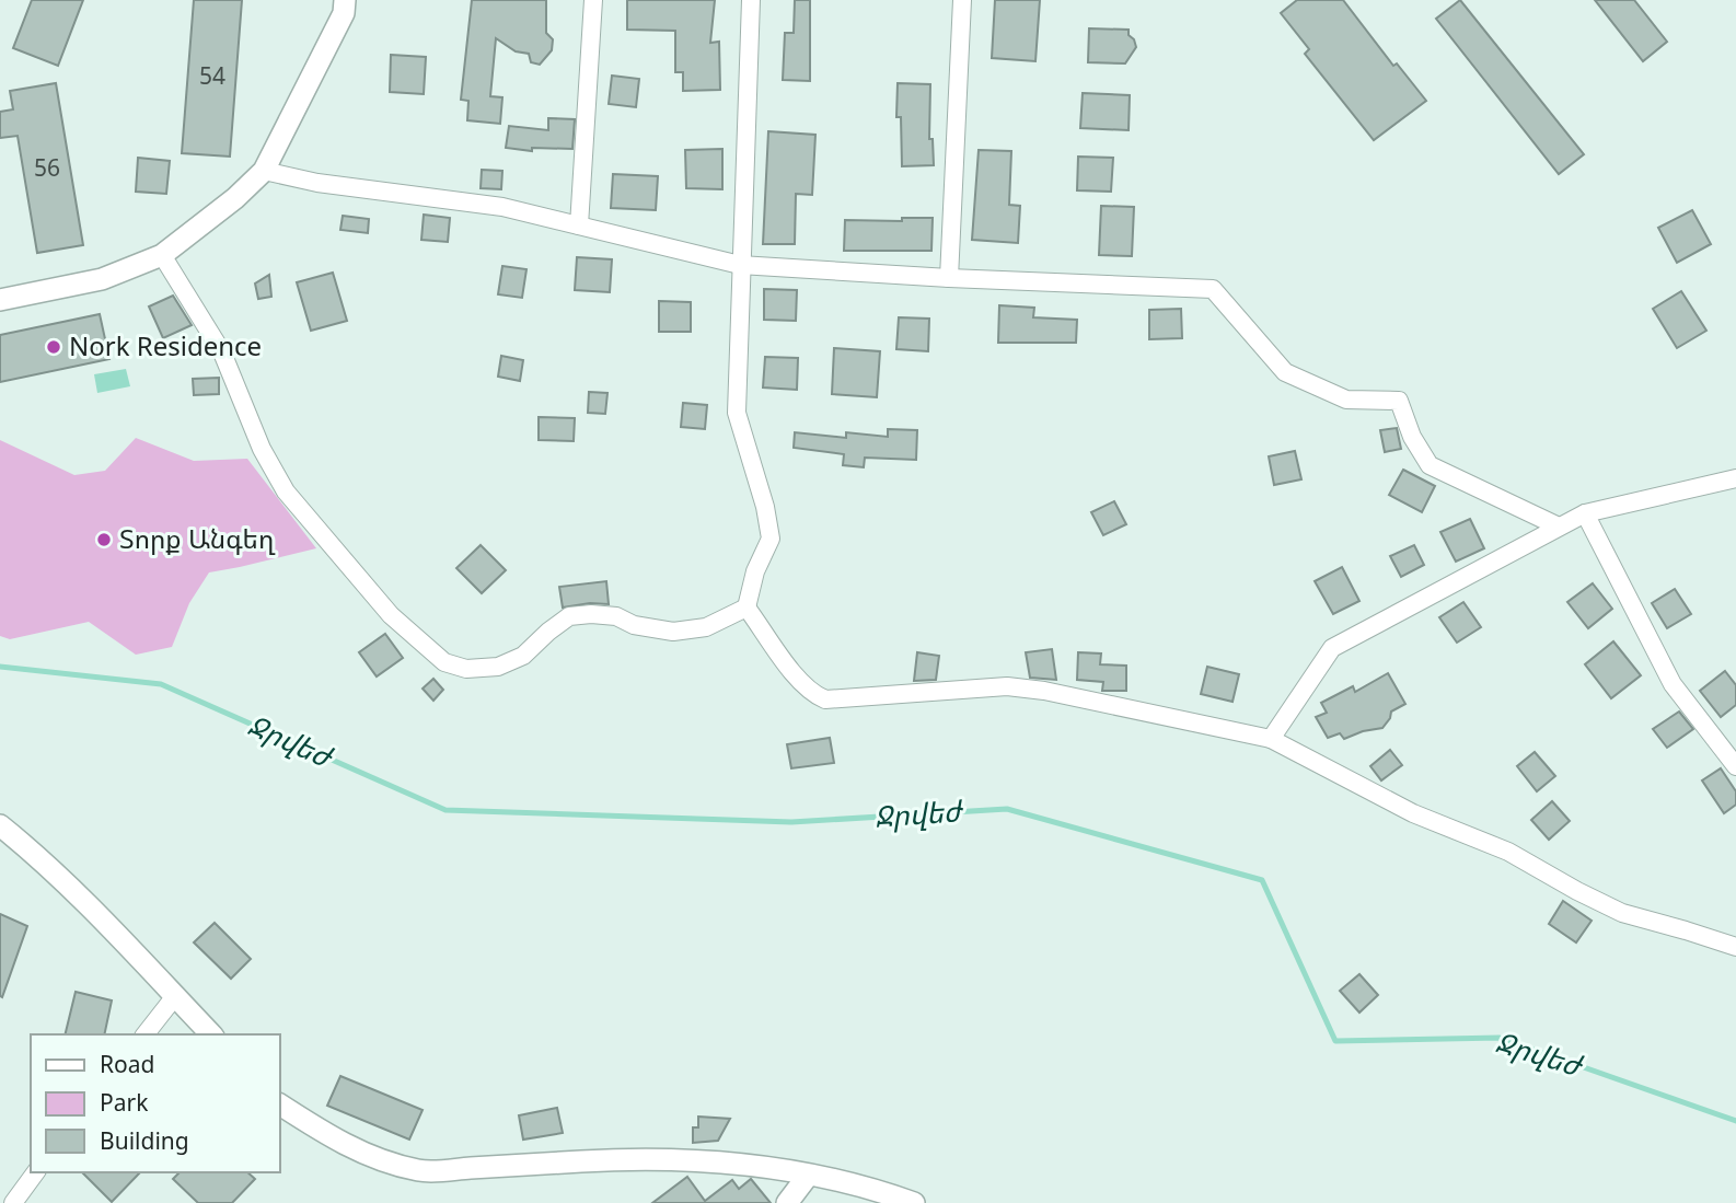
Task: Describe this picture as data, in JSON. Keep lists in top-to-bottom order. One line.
{"water":["Ջրվեժ"],"places":["Nork Residence","Տորք Անգեղ"],"house_numbers":["54","56"],"legend":["Road","Park","Building"]}
